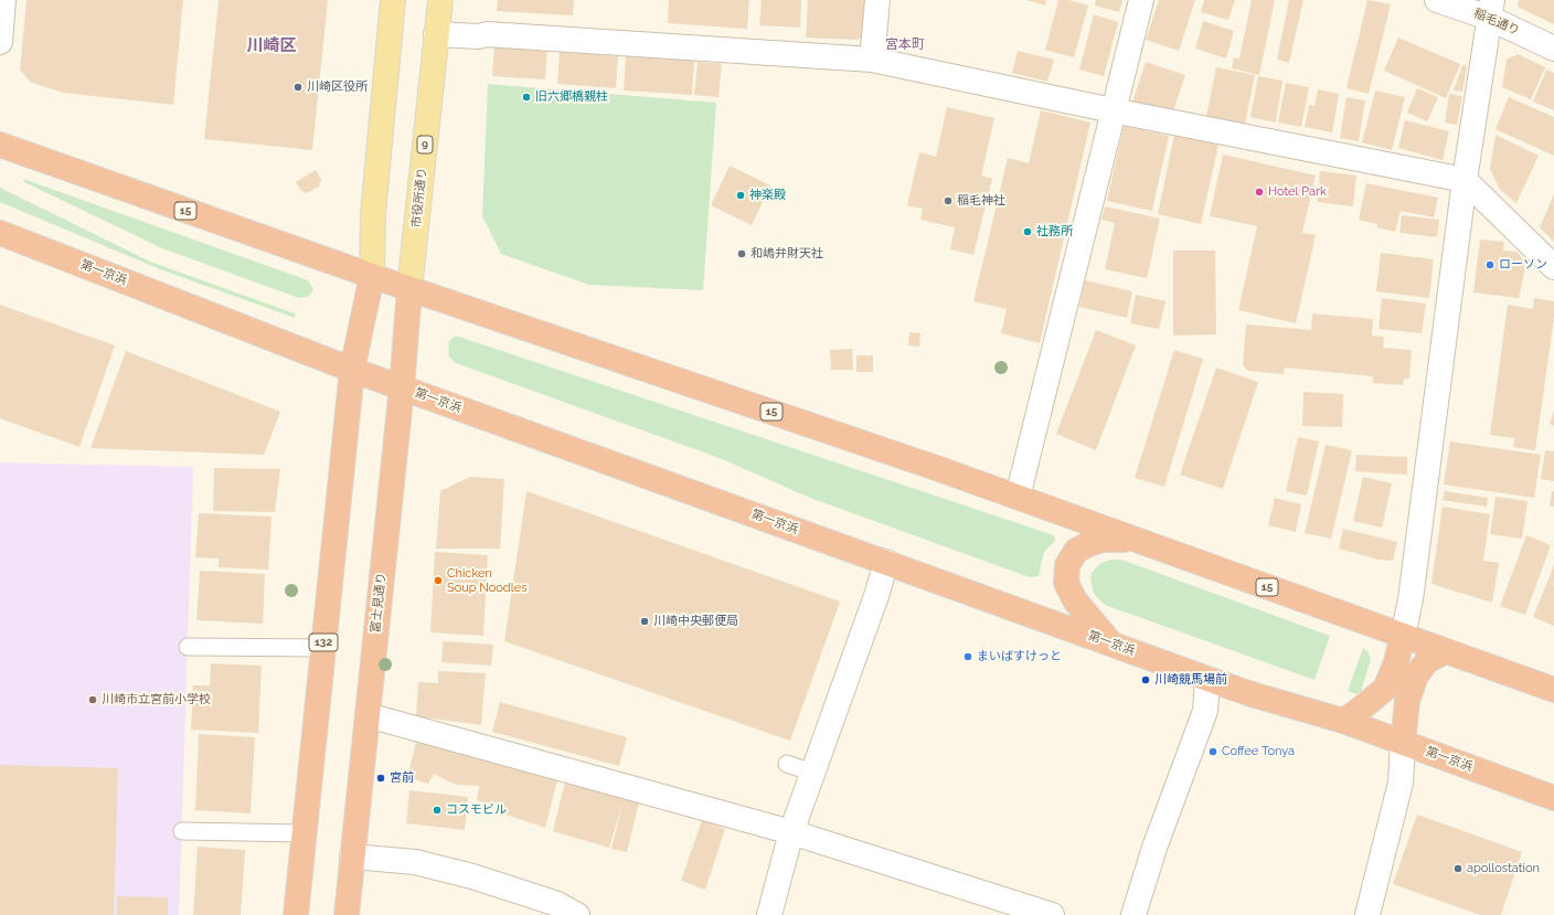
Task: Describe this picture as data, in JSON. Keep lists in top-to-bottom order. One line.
{"streets":{"highway":["15","第一京浜","富士見通り","132"],"main road":["9","市役所通り"],"street":["稲毛通り"]},"crossings":[["市役所通り","15"],["市役所通り","富士見通り"],["15","富士見通り"],["15","132"],["第一京浜","富士見通り"],["第一京浜","132"]],"districts":["宮本町","川崎区"],"places":["川崎区役所","旧六郷橋親柱","Hotel Park","神楽殿","稲毛神社","社務所","和嶋弁財天社","ローソン","Chicken Soup Noodles","川崎中央郵便局","まいばすけっと","川崎競馬場前","川崎市立宮前小学校","Coffee Tonya","宮前","コスモビル","apollostation"]}
